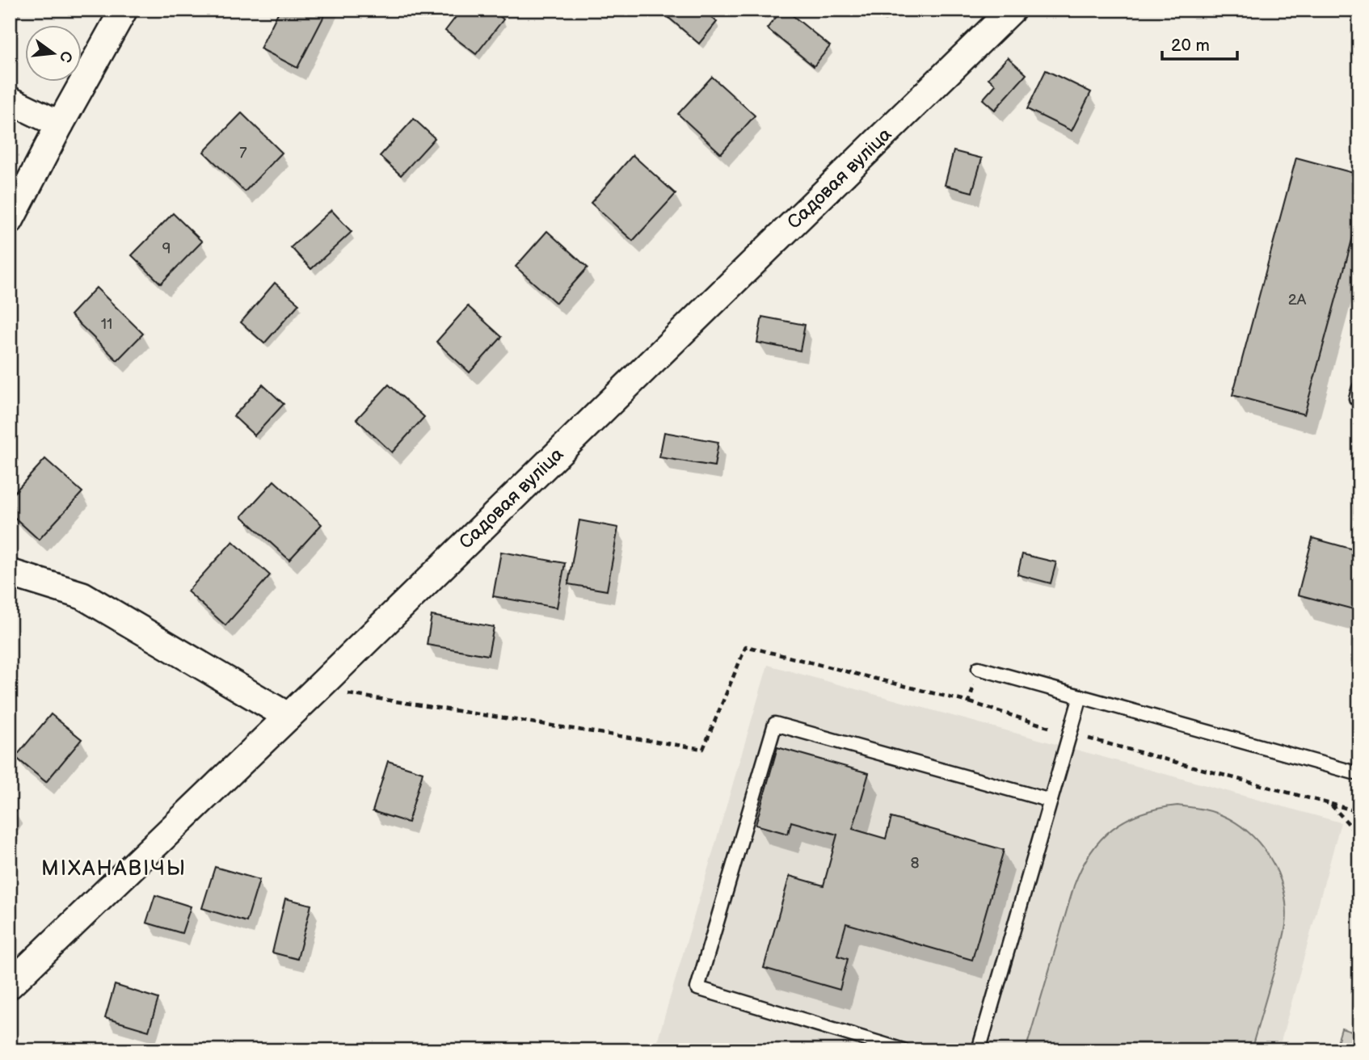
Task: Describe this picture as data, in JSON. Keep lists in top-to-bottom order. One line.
{"streets":{"street":["Садовая вуліца"]},"districts":["МІХАНАВІЧЫ"],"house_numbers":["7","9","2А","11","8"],"scale_bar":"20 m","north":"right"}
